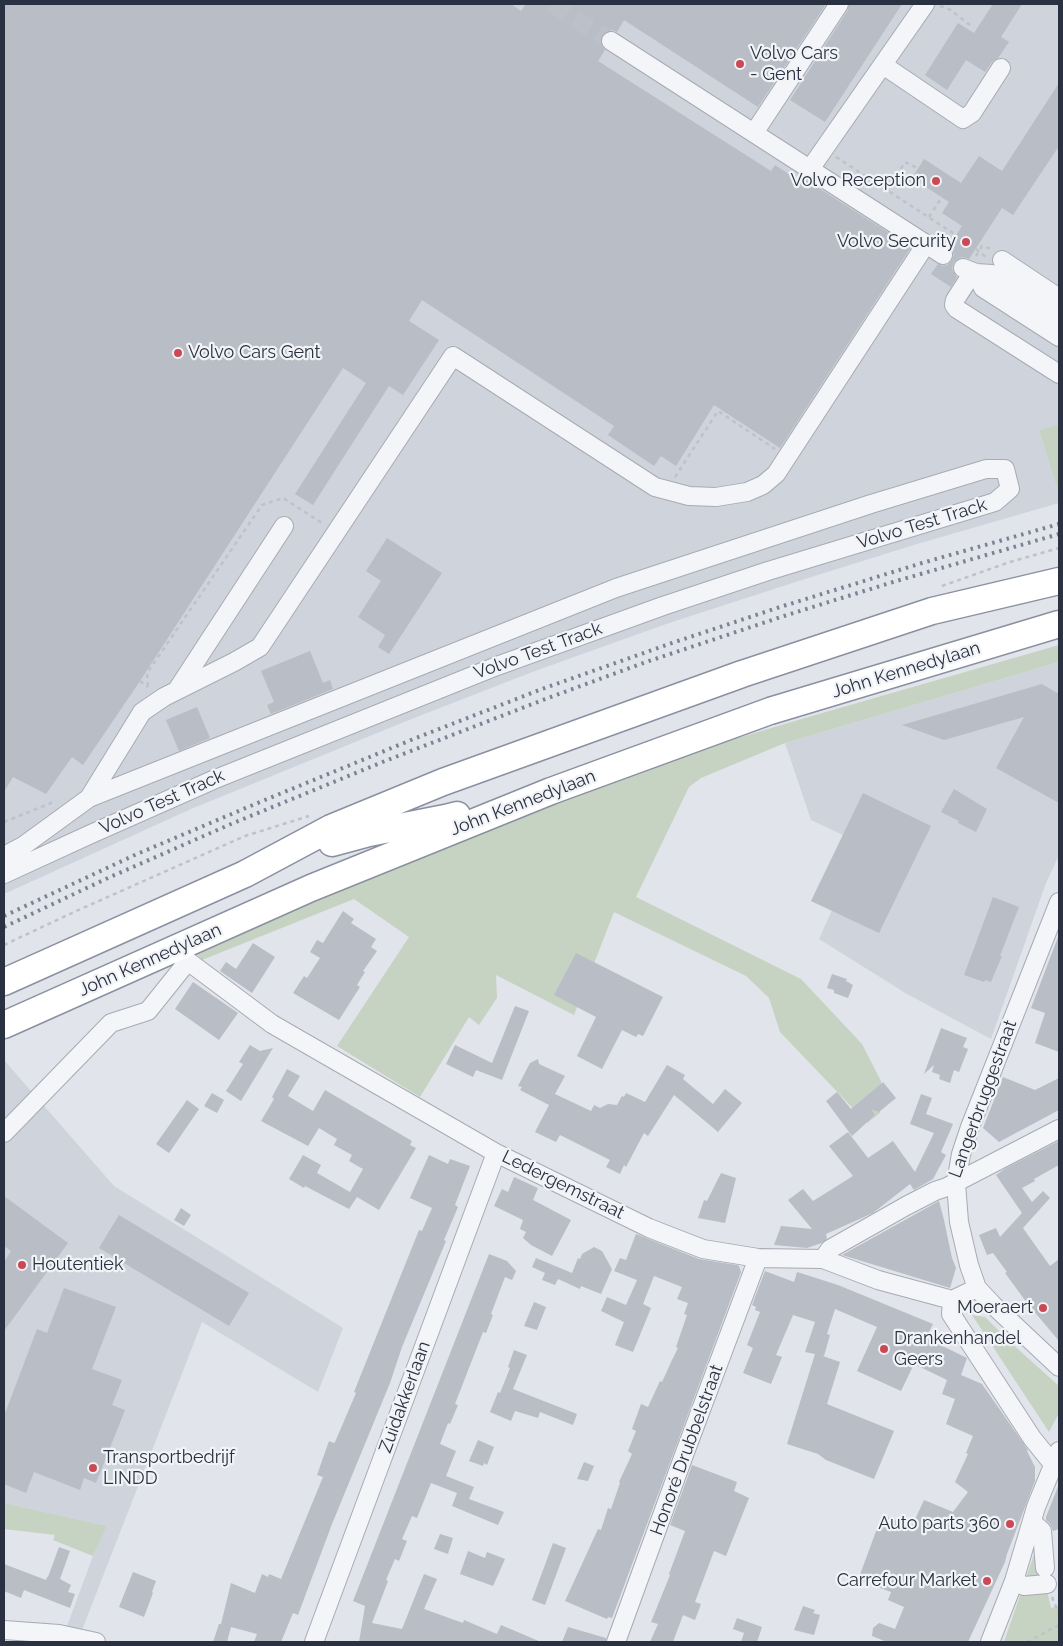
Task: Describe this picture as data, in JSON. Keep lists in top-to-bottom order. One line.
{"streets":{"highway":["John Kennedylaan"],"street":["Volvo Test Track","Langerbruggestraat","Ledergemstraat","Zuidakkerlaan","Honoré Drubbelstraat"]},"crossings":[["Langerbruggestraat","Ledergemstraat"],["Ledergemstraat","Zuidakkerlaan"],["Ledergemstraat","Honoré Drubbelstraat"]],"places":["Volvo Cars - Gent","Volvo Reception","Volvo Security","Volvo Cars Gent","Houtentiek","Moeraert","Drankenhandel Geers","Transportbedrijf LINDD","Auto parts 360","Carrefour Market"]}
